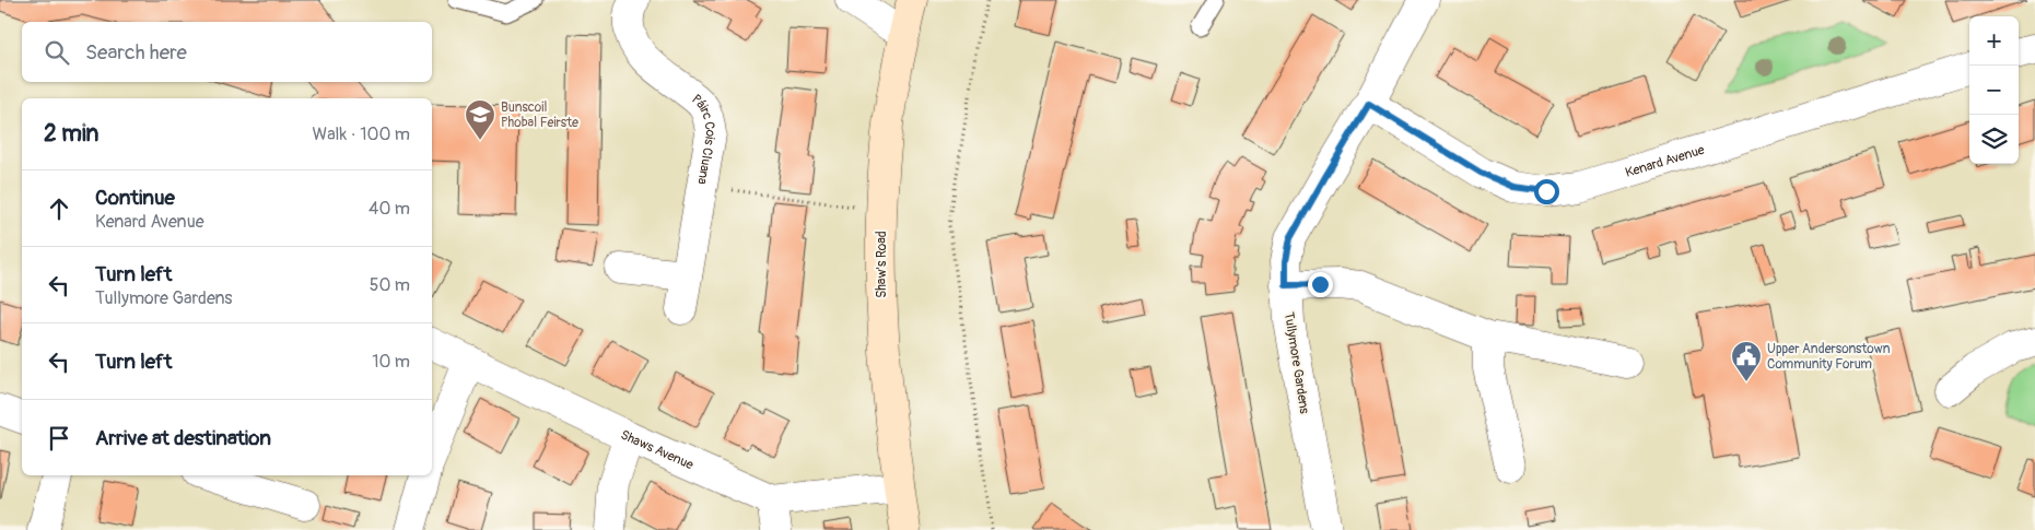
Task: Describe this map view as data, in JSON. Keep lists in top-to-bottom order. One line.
{"streets":{"street":["Páirc Cois Cluana","Kenard Avenue","Shaw's Road","Tullymore Gardens","Shaws Avenue"]},"crossings":[["Kenard Avenue","Tullymore Gardens"],["Shaw's Road","Shaws Avenue"]],"places":{"school or university":["Bunscoil Phobal Feirste"],"public building":["Upper Andersonstown Community Forum"]},"page":{"map_buttons":["+","−"],"search":"Search here","heading":["2 min","Walk · 100 m"],"list":[["Continue","Kenard Avenue","40 m"],["Turn left","Tullymore Gardens","50 m"],["Turn left","10 m"],"Arrive at destination"]}}
